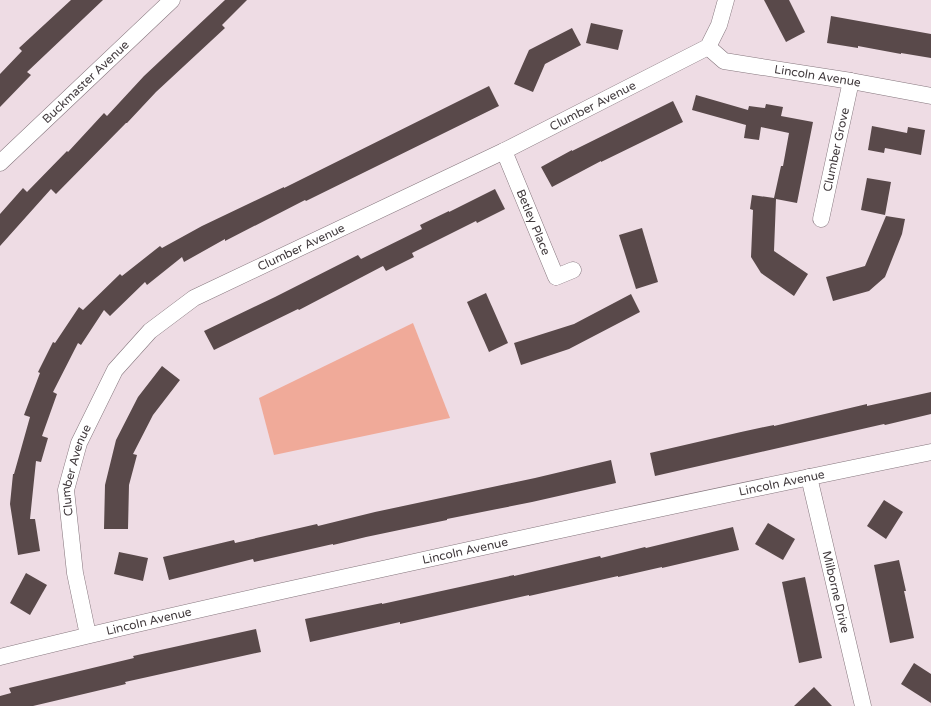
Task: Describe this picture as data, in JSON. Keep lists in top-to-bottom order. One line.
{"streets":{"street":["Lincoln Avenue","Buckmaster Avenue","Clumber Avenue","Clumber Grove","Betley Place","Milborne Drive"]},"crossings":[["Lincoln Avenue","Clumber Avenue"],["Lincoln Avenue","Clumber Grove"],["Lincoln Avenue","Milborne Drive"],["Clumber Avenue","Betley Place"]]}
